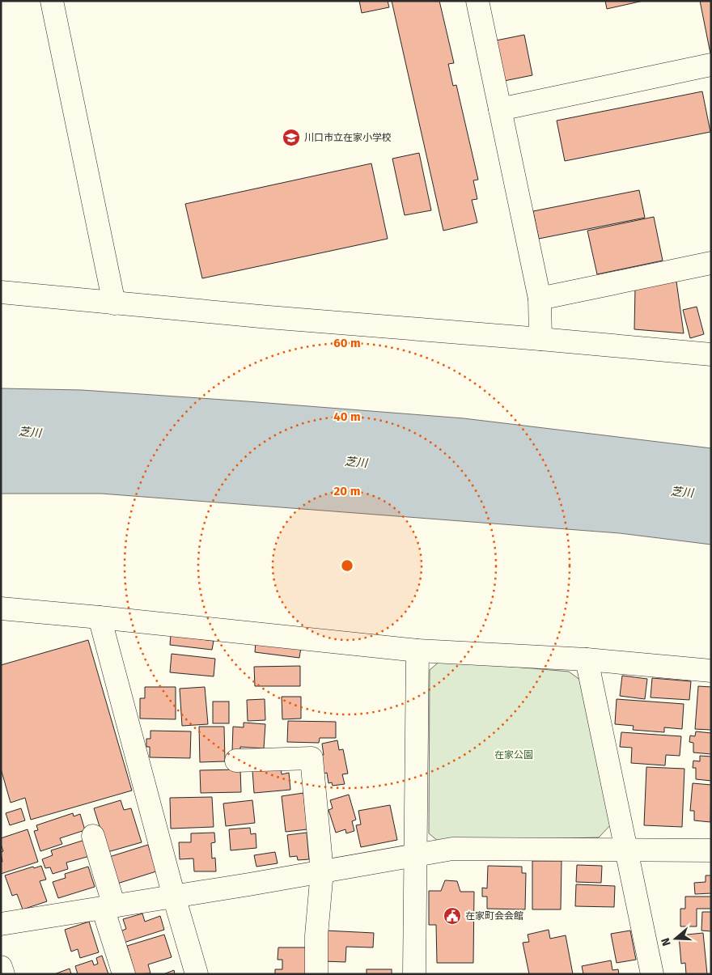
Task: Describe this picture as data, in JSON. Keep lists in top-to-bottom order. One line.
{"water":["芝川"],"parks":["在家公園"],"places":{"school or university":["川口市立在家小学校"],"public building":["在家町会会館"]},"north":"left","rings":["60 m","40 m","20 m"]}
